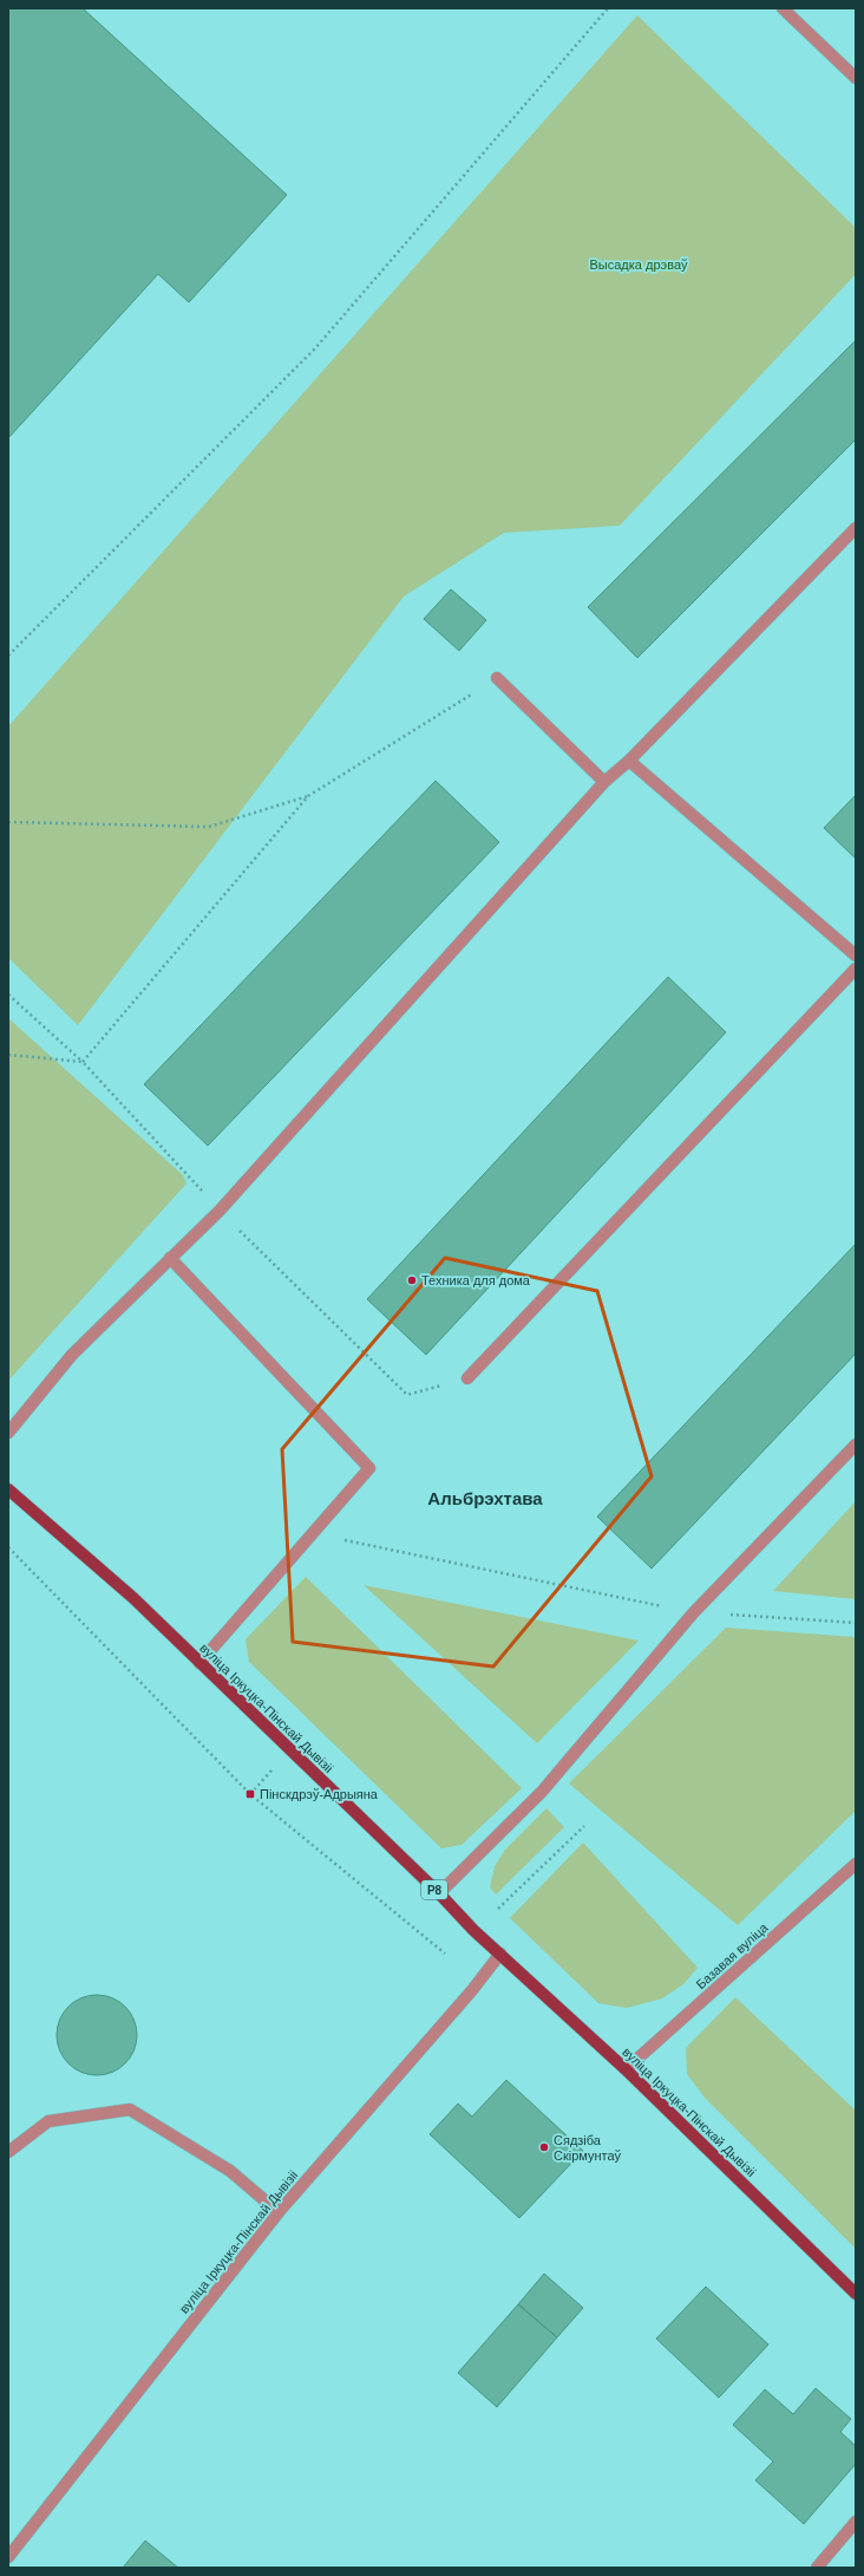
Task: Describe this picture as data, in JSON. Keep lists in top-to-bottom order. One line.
{"streets":{"main road":["вуліца Іркуцка-Пінскай Дывізіі","Р8"],"street":["Базавая вуліца"]},"crossings":[["вуліца Іркуцка-Пінскай Дывізіі","Базавая вуліца"]],"districts":["Альбрэхтава"],"parks":["Высадка дрэваў"],"places":{"other":["Техника для дома","Сядзіба Скірмунтаў"],"transit":["Пінскдрэў-Адрыяна"]}}
